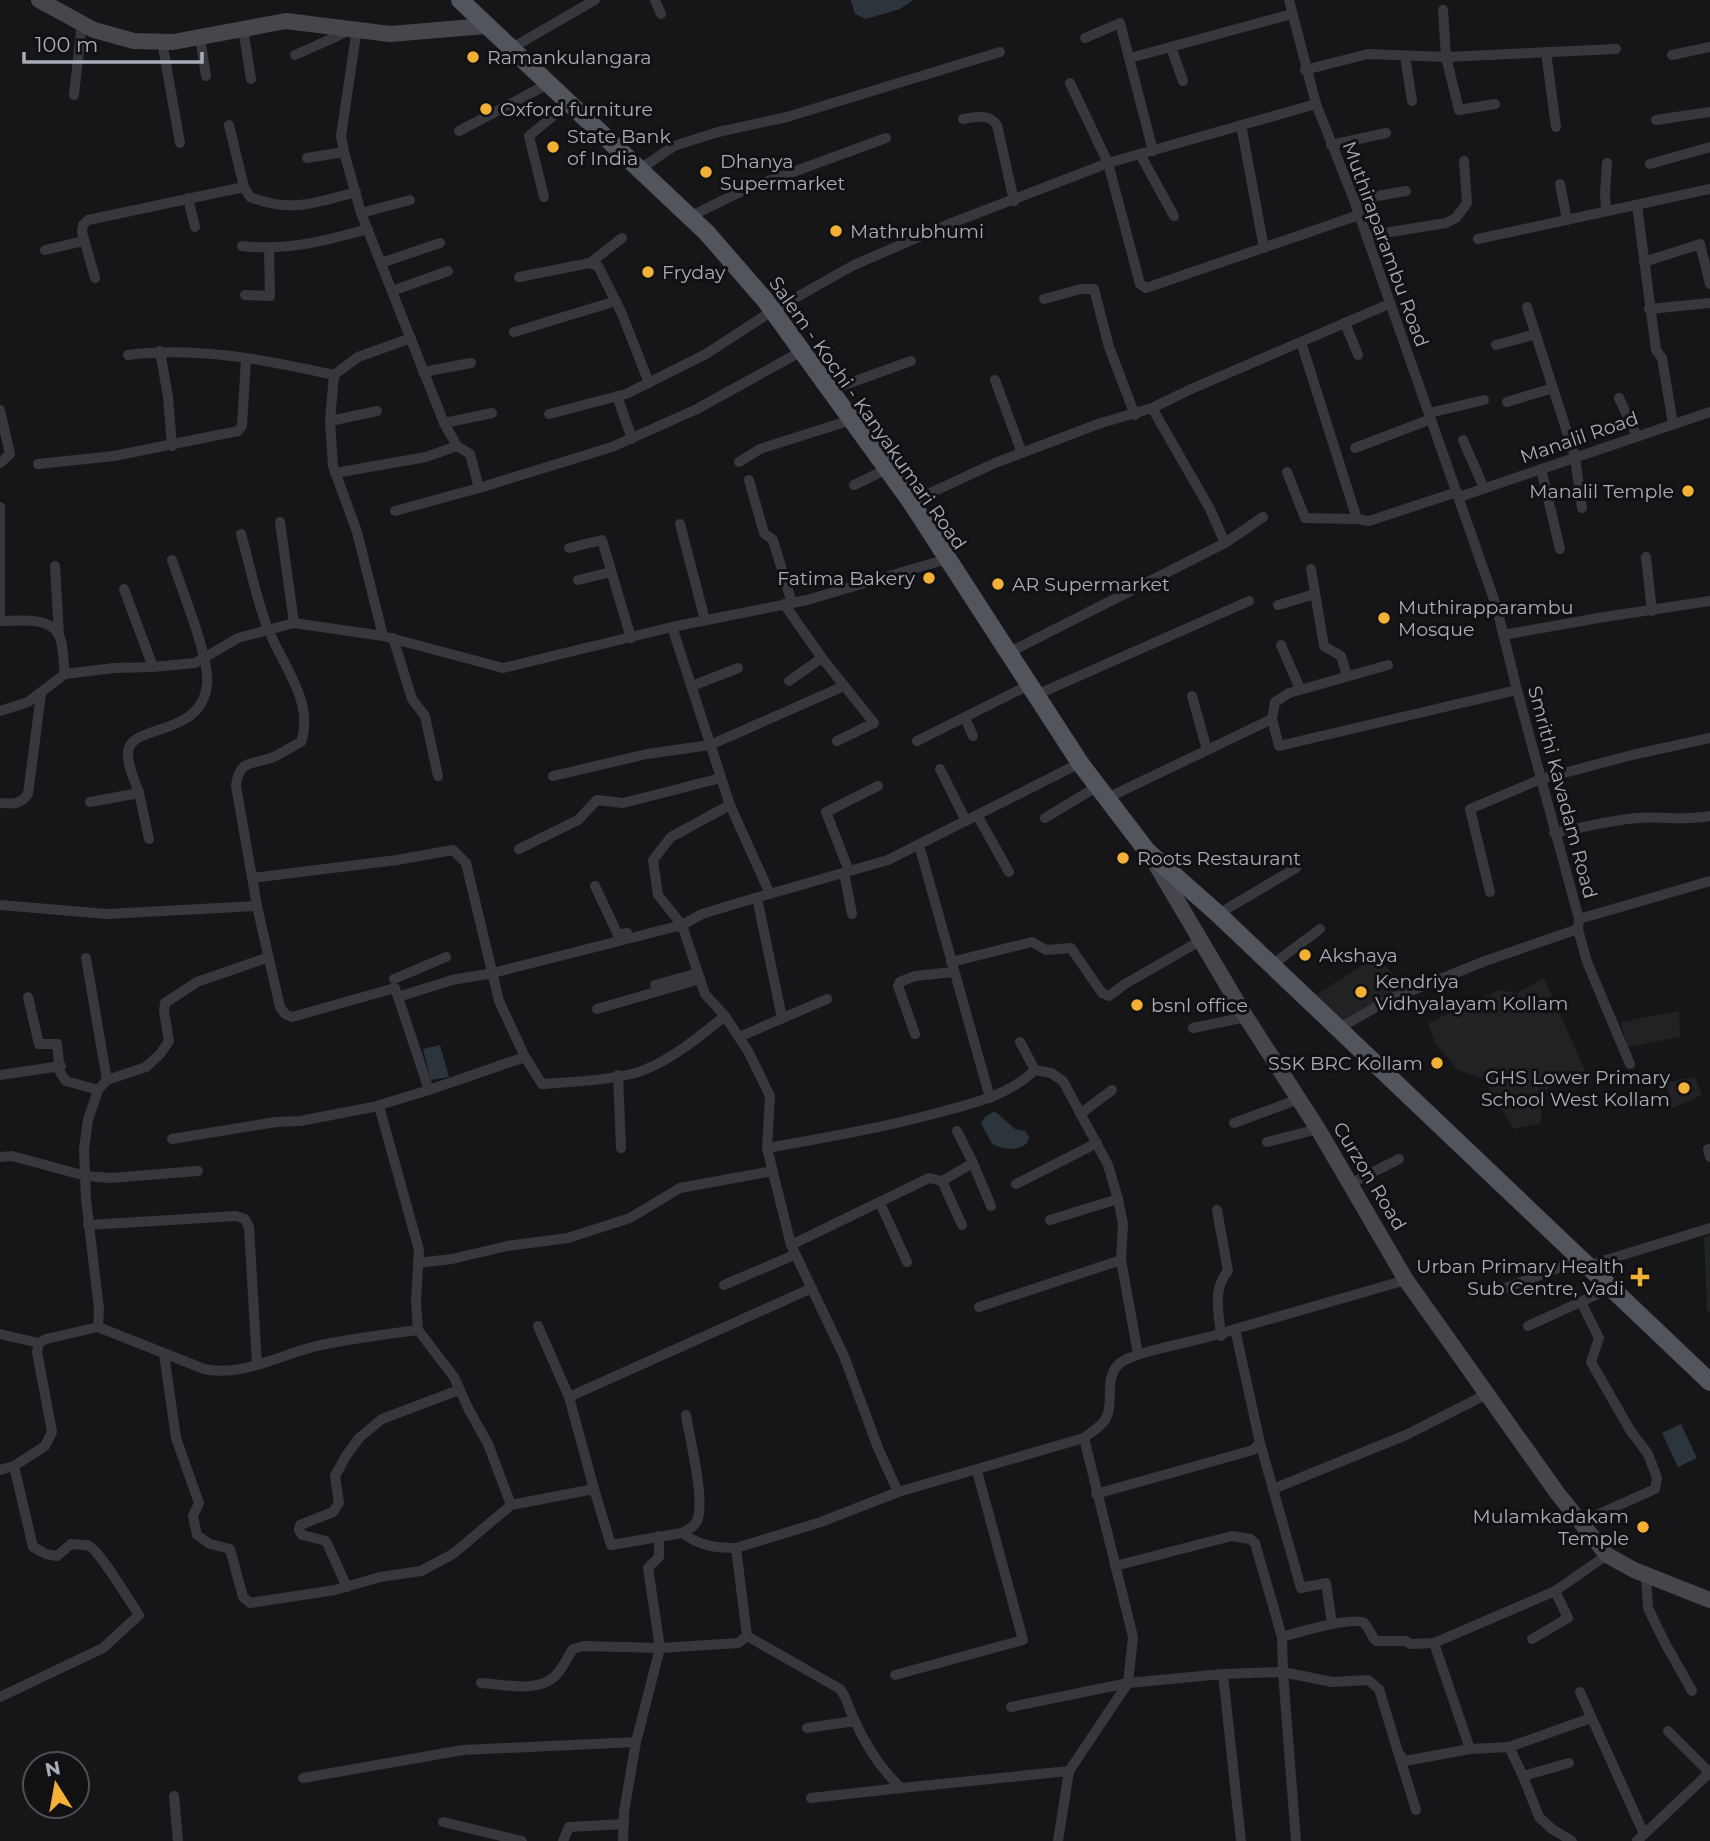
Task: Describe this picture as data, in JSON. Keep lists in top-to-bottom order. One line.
{"streets":{"main road":["Salem - Kochi - Kanyakumari Road","Curzon Road"],"street":["Muthiraparambu Road","Manalil Road","Smrithi Kavadam Road"]},"crossings":[["Muthiraparambu Road","Manalil Road"],["Muthiraparambu Road","Smrithi Kavadam Road"],["Salem - Kochi - Kanyakumari Road","Smrithi Kavadam Road"],["Salem - Kochi - Kanyakumari Road","Curzon Road"],["Manalil Road","Smrithi Kavadam Road"]],"places":{"other":["Ramankulangara","Oxford furniture","State Bank of India","Dhanya Supermarket","Mathrubhumi","Fryday","Manalil Temple","Fatima Bakery","AR Supermarket","Muthirapparambu Mosque","Roots Restaurant","Akshaya","Kendriya Vidhyalayam Kollam","bsnl office","SSK BRC Kollam","GHS Lower Primary School West Kollam","Mulamkadakam Temple"],"health":["Urban Primary Health Sub Centre, Vadi"]},"scale_bar":"100 m","north":"top"}
